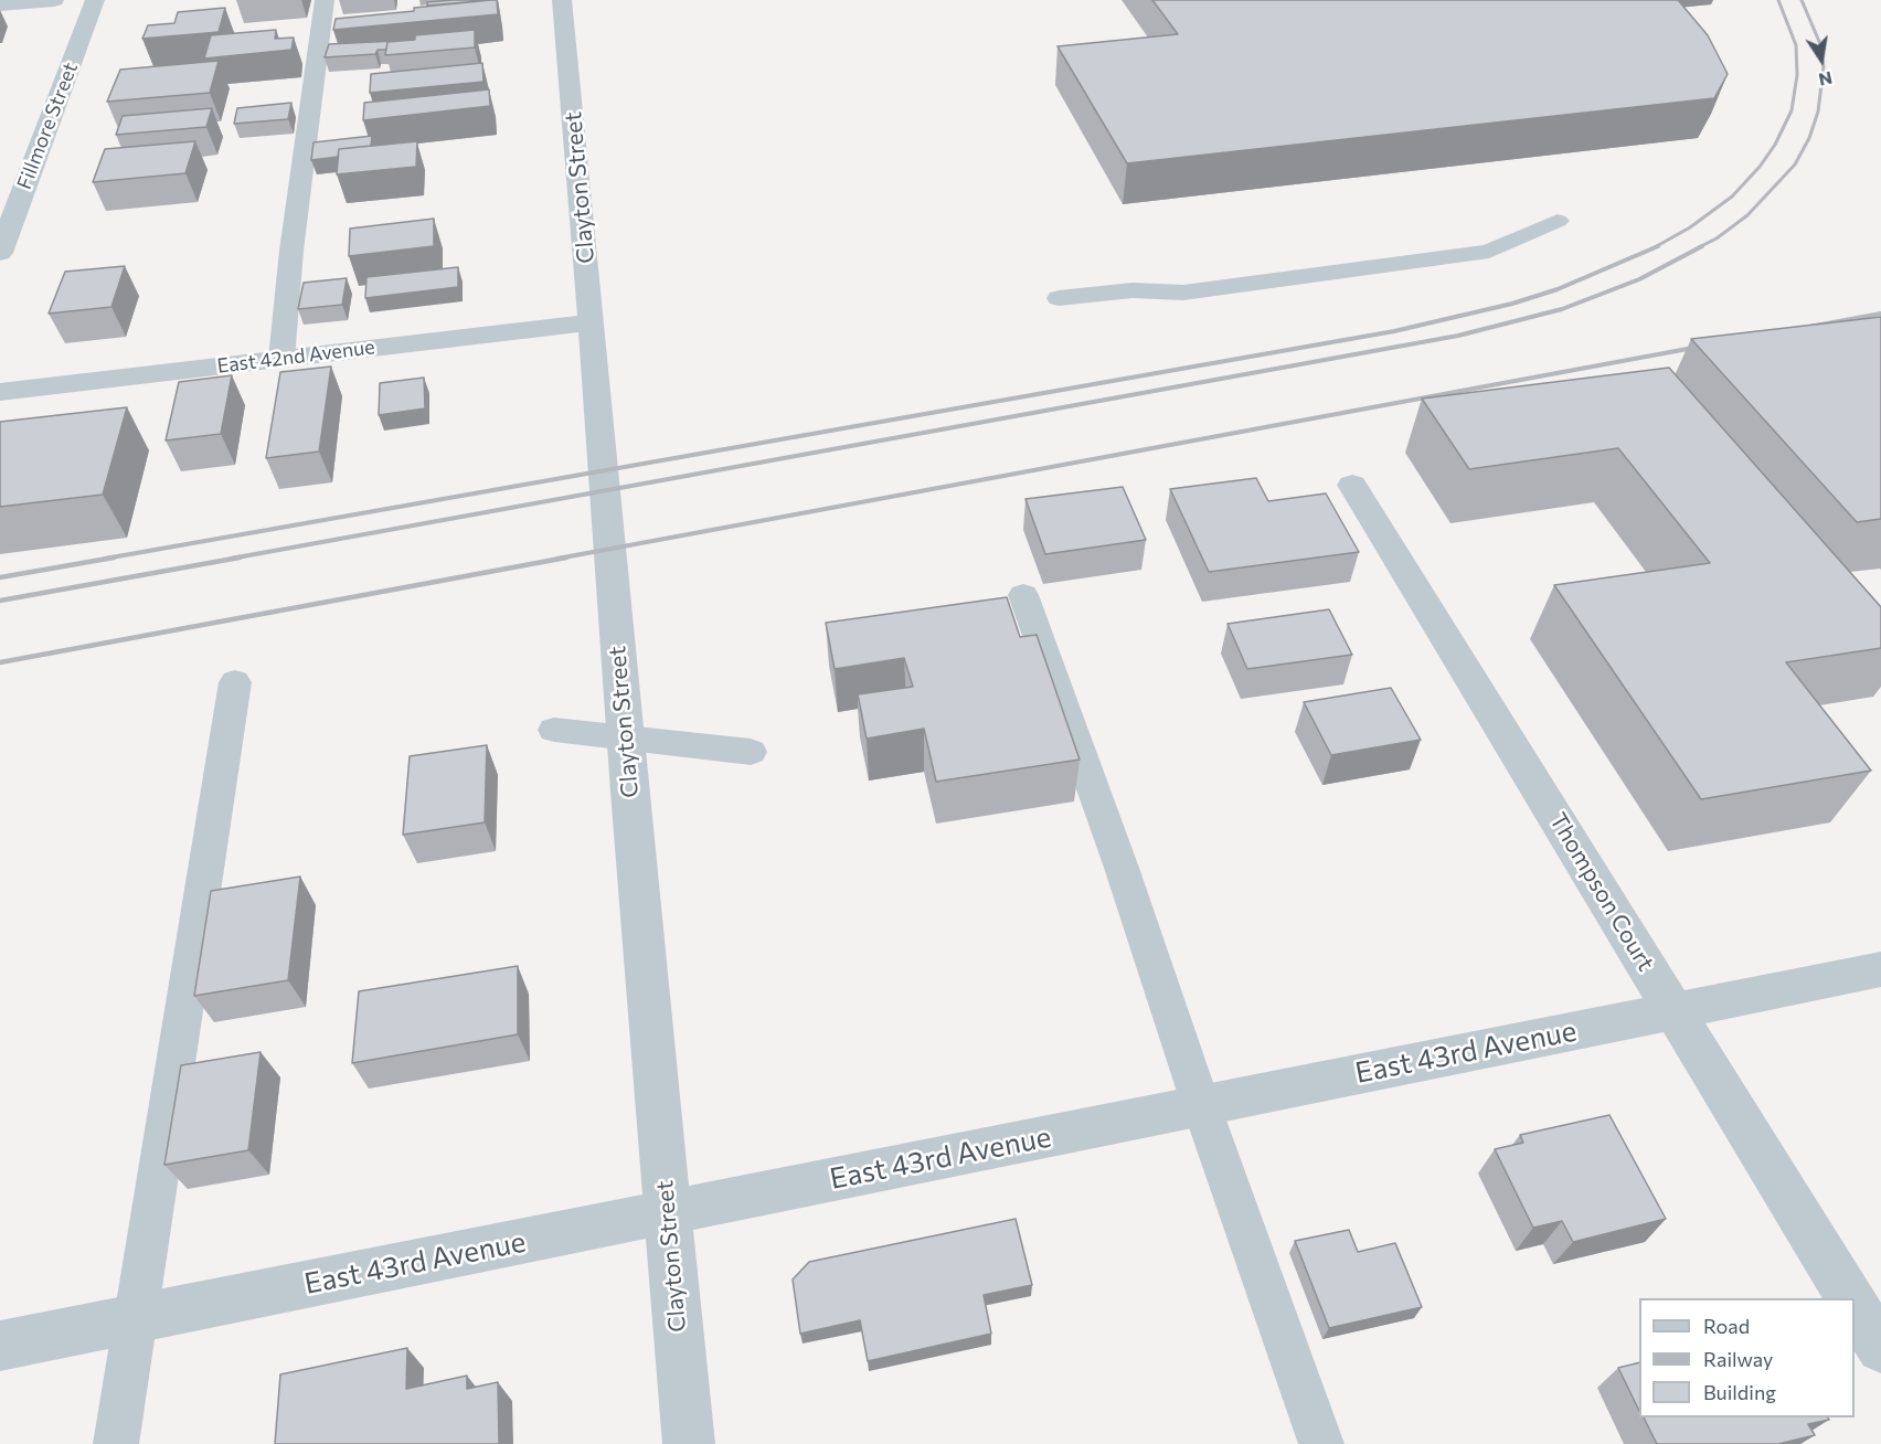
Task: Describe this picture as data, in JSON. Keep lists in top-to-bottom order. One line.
{"streets":{"street":["Fillmore Street","Clayton Street","East 42nd Avenue","Thompson Court","East 43rd Avenue"]},"crossings":[["Clayton Street","East 42nd Avenue"],["Clayton Street","East 43rd Avenue"],["Thompson Court","East 43rd Avenue"]],"legend":["Road","Railway","Building"],"north":"bottom"}
